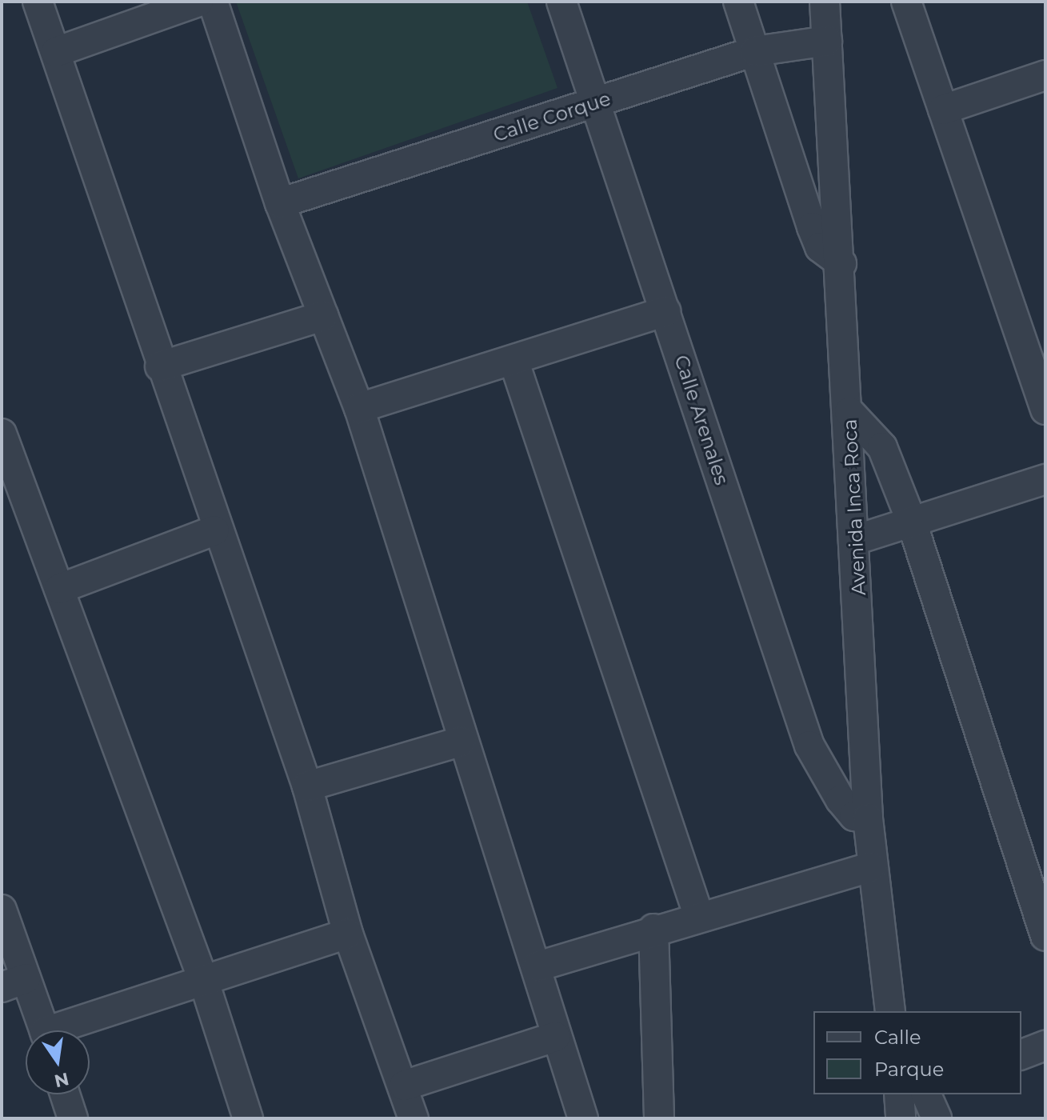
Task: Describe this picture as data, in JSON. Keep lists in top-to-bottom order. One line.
{"streets":{"street":["Calle Corque","Calle Arenales","Avenida Inca Roca"]},"crossings":[["Calle Corque","Calle Arenales"],["Calle Corque","Avenida Inca Roca"],["Calle Arenales","Avenida Inca Roca"]],"legend":["Calle","Parque"],"north":"bottom"}
